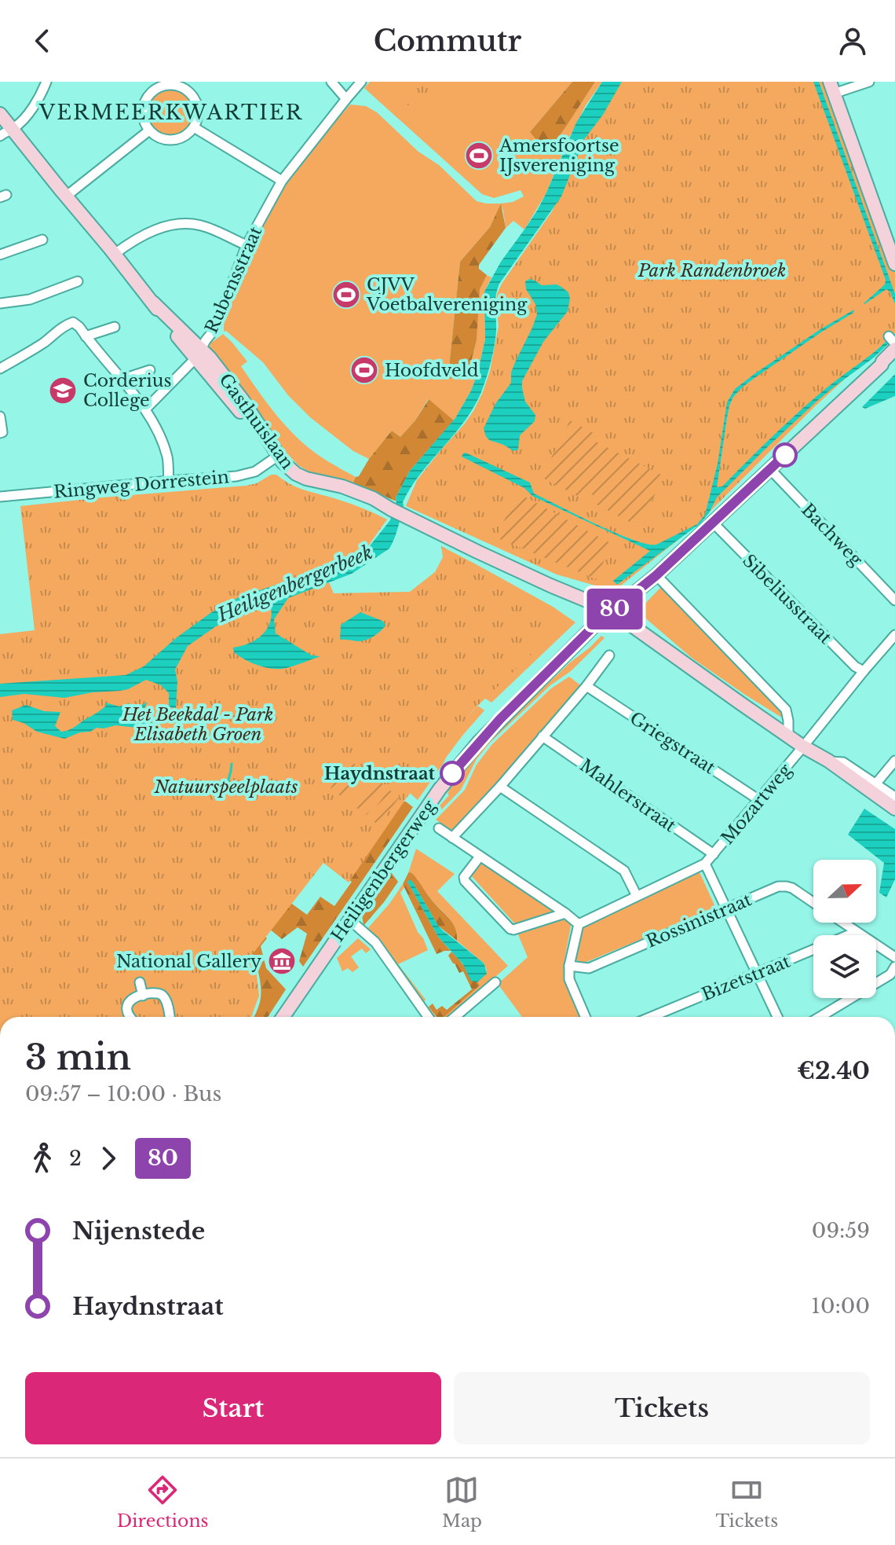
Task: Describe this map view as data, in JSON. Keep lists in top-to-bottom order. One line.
{"streets":{"main road":["Gasthuislaan","Heiligenbergerweg"],"street":["Rubensstraat","Ringweg Dorrestein","Bachweg","Sibeliusstraat","Griegstraat","Mahlerstraat","Mozartweg","Rossinistraat","Bizetstraat"]},"crossings":[["Rubensstraat","Gasthuislaan"],["Gasthuislaan","Ringweg Dorrestein"],["Gasthuislaan","Mozartweg"],["Gasthuislaan","Heiligenbergerweg"],["Bachweg","Heiligenbergerweg"],["Sibeliusstraat","Mozartweg"],["Sibeliusstraat","Heiligenbergerweg"],["Griegstraat","Mozartweg"],["Mahlerstraat","Mozartweg"],["Rossinistraat","Bizetstraat"]],"districts":["VERMEERKWARTIER"],"water":["Heiligenbergerbeek"],"parks":["Park Randenbroek","Het Beekdal - Park Elisabeth Groen","Natuurspeelplaats"],"places":{"sports":["Amersfoortse IJsvereniging","CJVV Voetbalvereniging","Hoofdveld"],"school or university":["Corderius College"],"other":["Haydnstraat"],"museum":["National Gallery"]},"lines":["bus line 80"],"north":"right","page":{"header":"Commutr","on_map":"80","heading":["3 min","09:57 – 10:00 · Bus","€2.40"],"legs":["2","80"],"list":[{"name":"Nijenstede","value":"09:59"},{"name":"Haydnstraat","value":"10:00"}],"buttons":["Start","Tickets"],"tabs":["Directions","Map","Tickets"]}}
